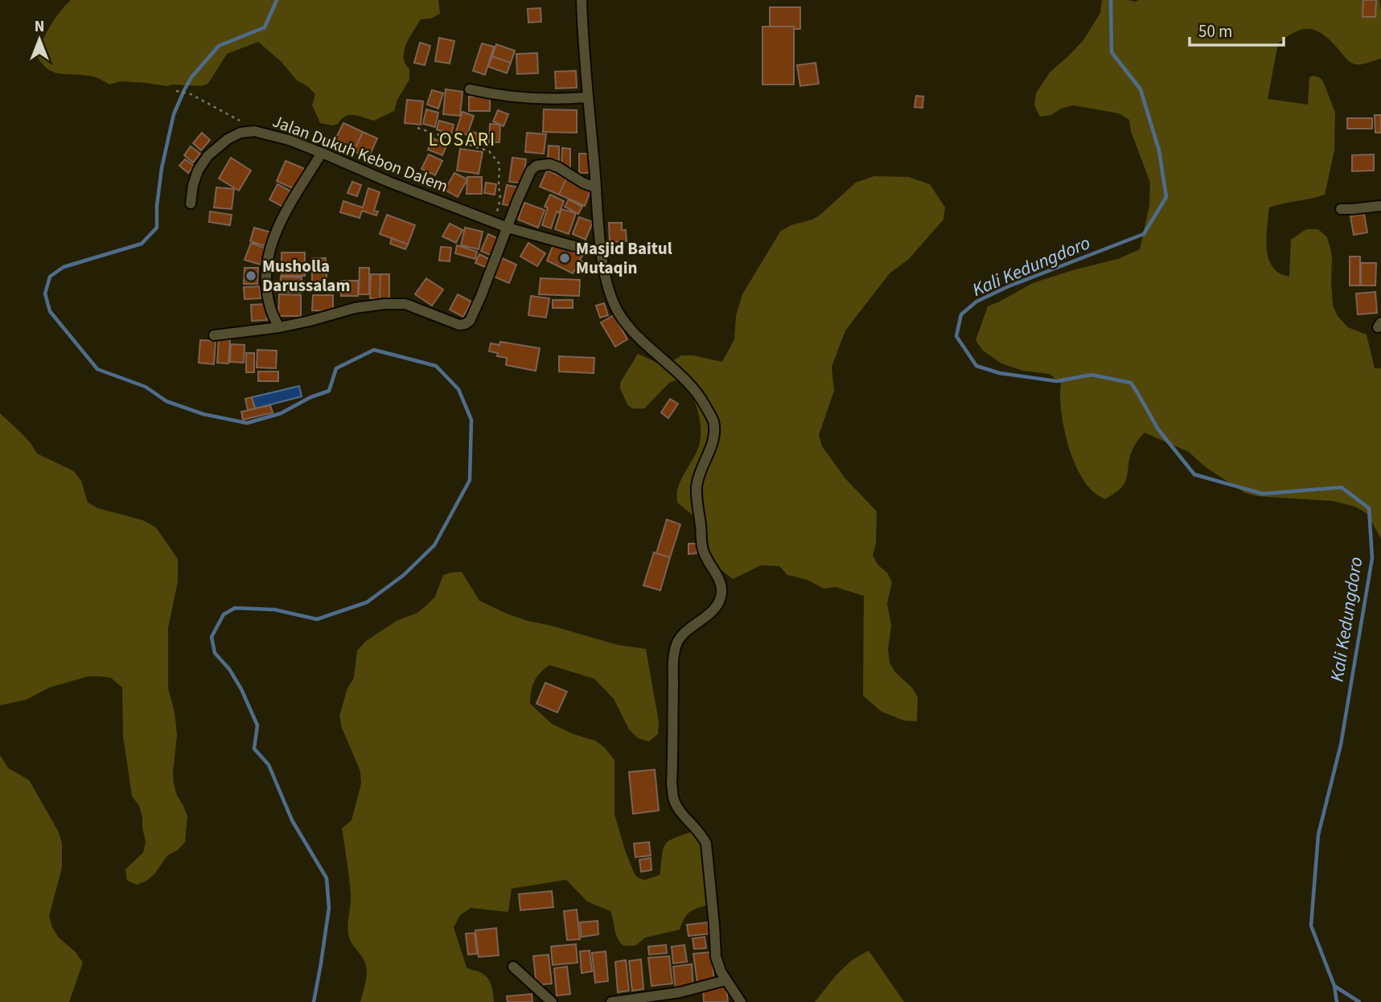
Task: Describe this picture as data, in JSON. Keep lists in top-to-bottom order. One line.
{"streets":{"street":["Jalan Dukuh Kebon Dalem"]},"districts":["LOSARI"],"water":["Kali Kedungdoro"],"places":["Masjid Baitul Mutaqin","Musholla Darussalam"],"scale_bar":"50 m","north":"top"}
